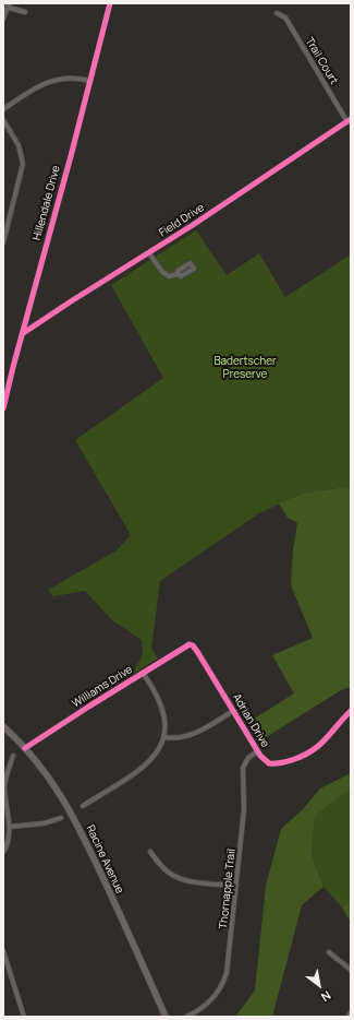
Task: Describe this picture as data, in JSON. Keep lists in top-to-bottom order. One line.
{"streets":{"main road":["Racine Avenue"],"street":["Trail Court","Hillendale Drive","Field Drive","Williams Drive","Adrian Drive","Thornapple Trail"]},"crossings":[["Trail Court","Field Drive"],["Hillendale Drive","Field Drive"],["Williams Drive","Adrian Drive"],["Williams Drive","Racine Avenue"],["Adrian Drive","Thornapple Trail"]],"parks":["Badertscher Preserve"],"north":"bottom right"}
